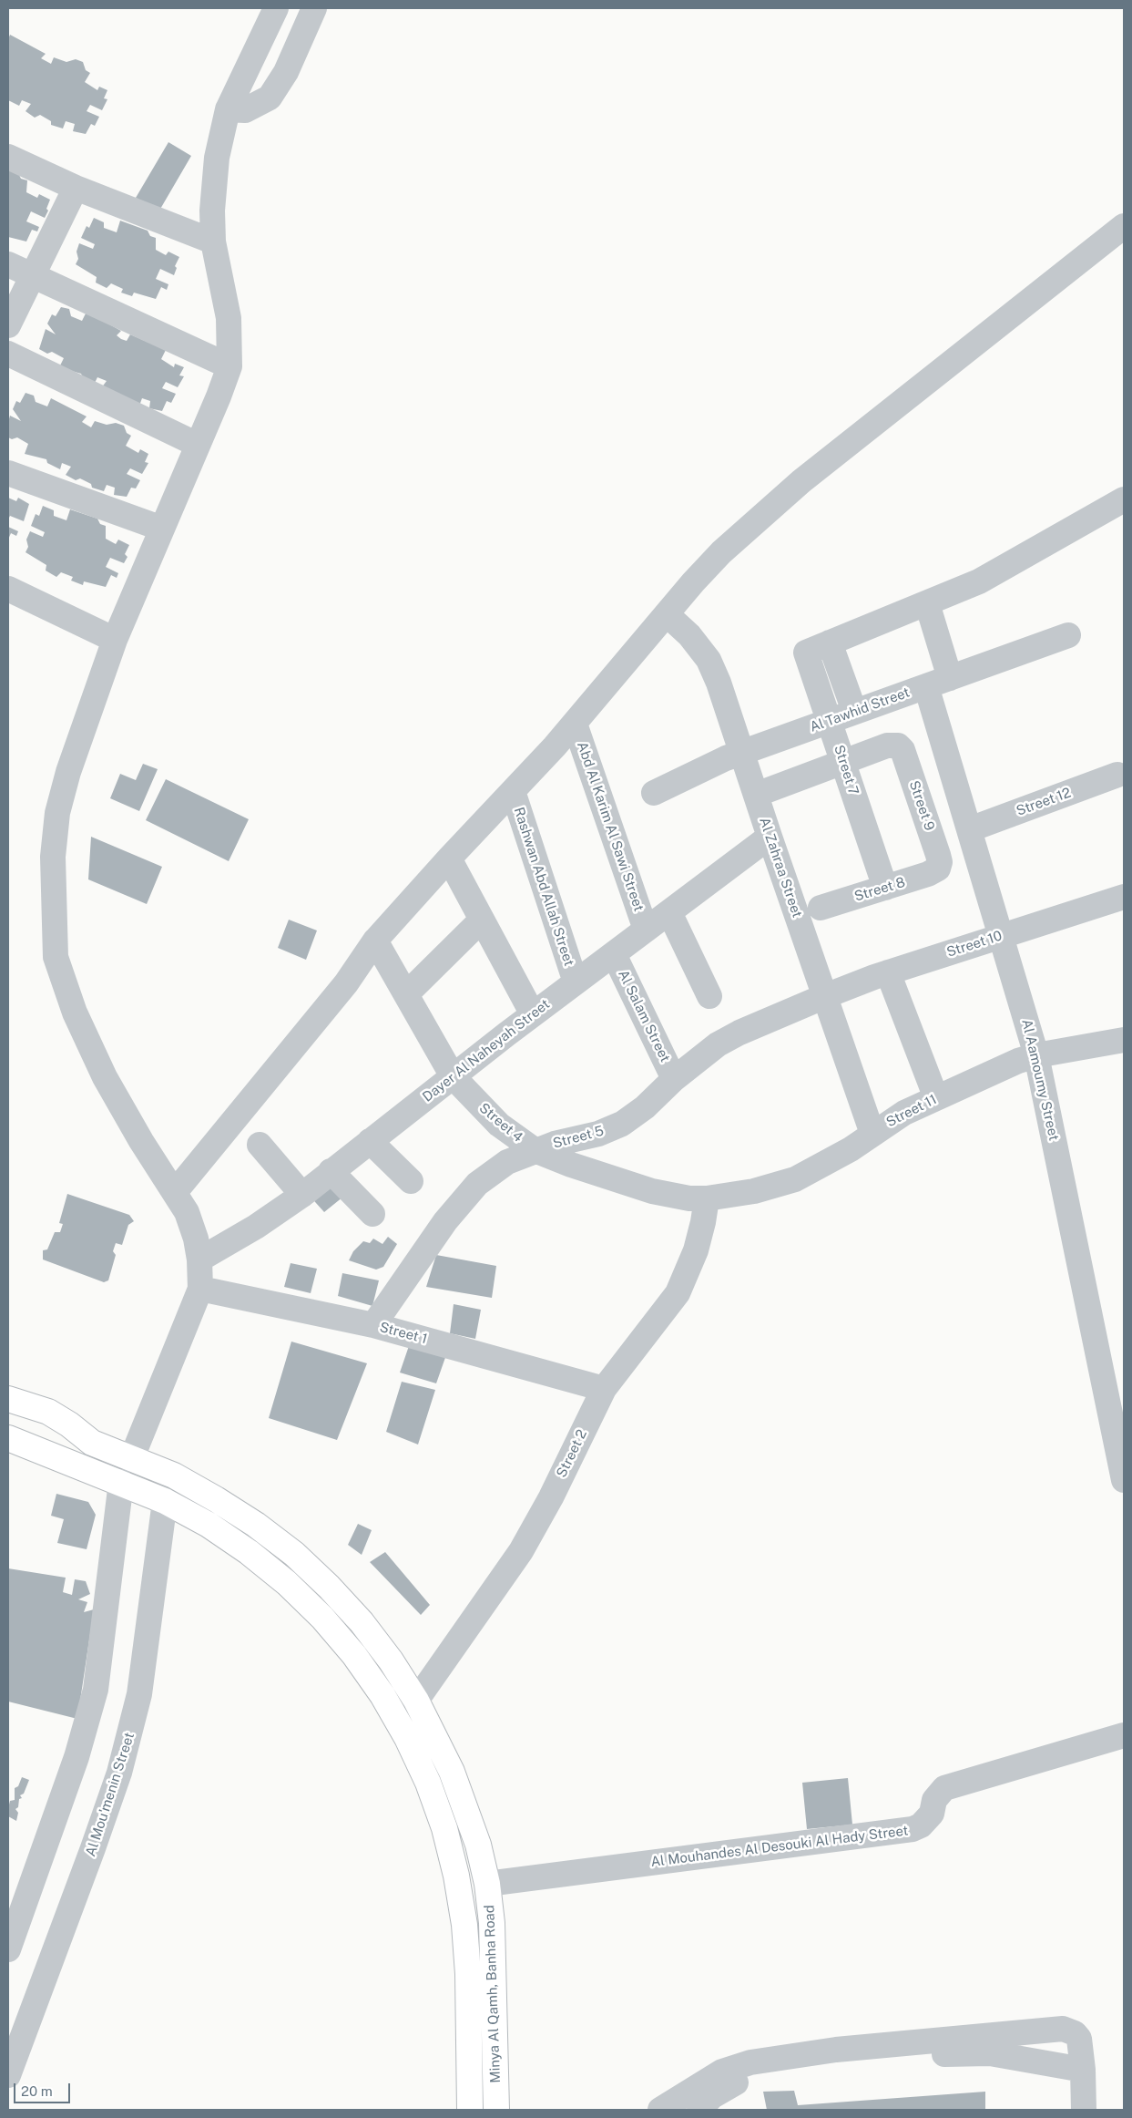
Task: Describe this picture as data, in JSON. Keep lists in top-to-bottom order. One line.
{"streets":{"highway":["Minya Al Qamh, Banha Road"],"street":["Al Tawhid Street","Street 7","Street 12","Street 9","Abd Al Karim Al Sawi Street","Al Zahraa Street","Rashwan Abd Allah Street","Street 8","Street 10","Al Salam Street","Dayer Al Naheyah Street","Al Aamoumy Street","Street 11","Street 4","Street 5","Street 1","Street 2","Al Mou'menin Street","Al Mouhandes Al Desouki Al Hady Street"]},"crossings":[["Al Tawhid Street","Street 7"],["Al Tawhid Street","Al Zahraa Street"],["Al Tawhid Street","Al Aamoumy Street"],["Street 7","Street 9"],["Street 7","Street 8"],["Street 12","Al Aamoumy Street"],["Street 9","Street 8"],["Abd Al Karim Al Sawi Street","Dayer Al Naheyah Street"],["Al Zahraa Street","Street 10"],["Al Zahraa Street","Dayer Al Naheyah Street"],["Al Zahraa Street","Street 11"],["Al Zahraa Street","Street 5"],["Rashwan Abd Allah Street","Dayer Al Naheyah Street"],["Street 10","Al Aamoumy Street"],["Street 10","Street 5"],["Al Salam Street","Dayer Al Naheyah Street"],["Al Salam Street","Street 5"],["Dayer Al Naheyah Street","Street 4"],["Al Aamoumy Street","Street 11"],["Street 11","Street 4"],["Street 11","Street 2"],["Street 4","Street 5"],["Street 4","Street 2"],["Street 5","Street 1"],["Street 1","Street 2"],["Street 2","Minya Al Qamh, Banha Road"],["Al Mou'menin Street","Minya Al Qamh, Banha Road"],["Al Mouhandes Al Desouki Al Hady Street","Minya Al Qamh, Banha Road"]],"scale_bar":"20 m"}
